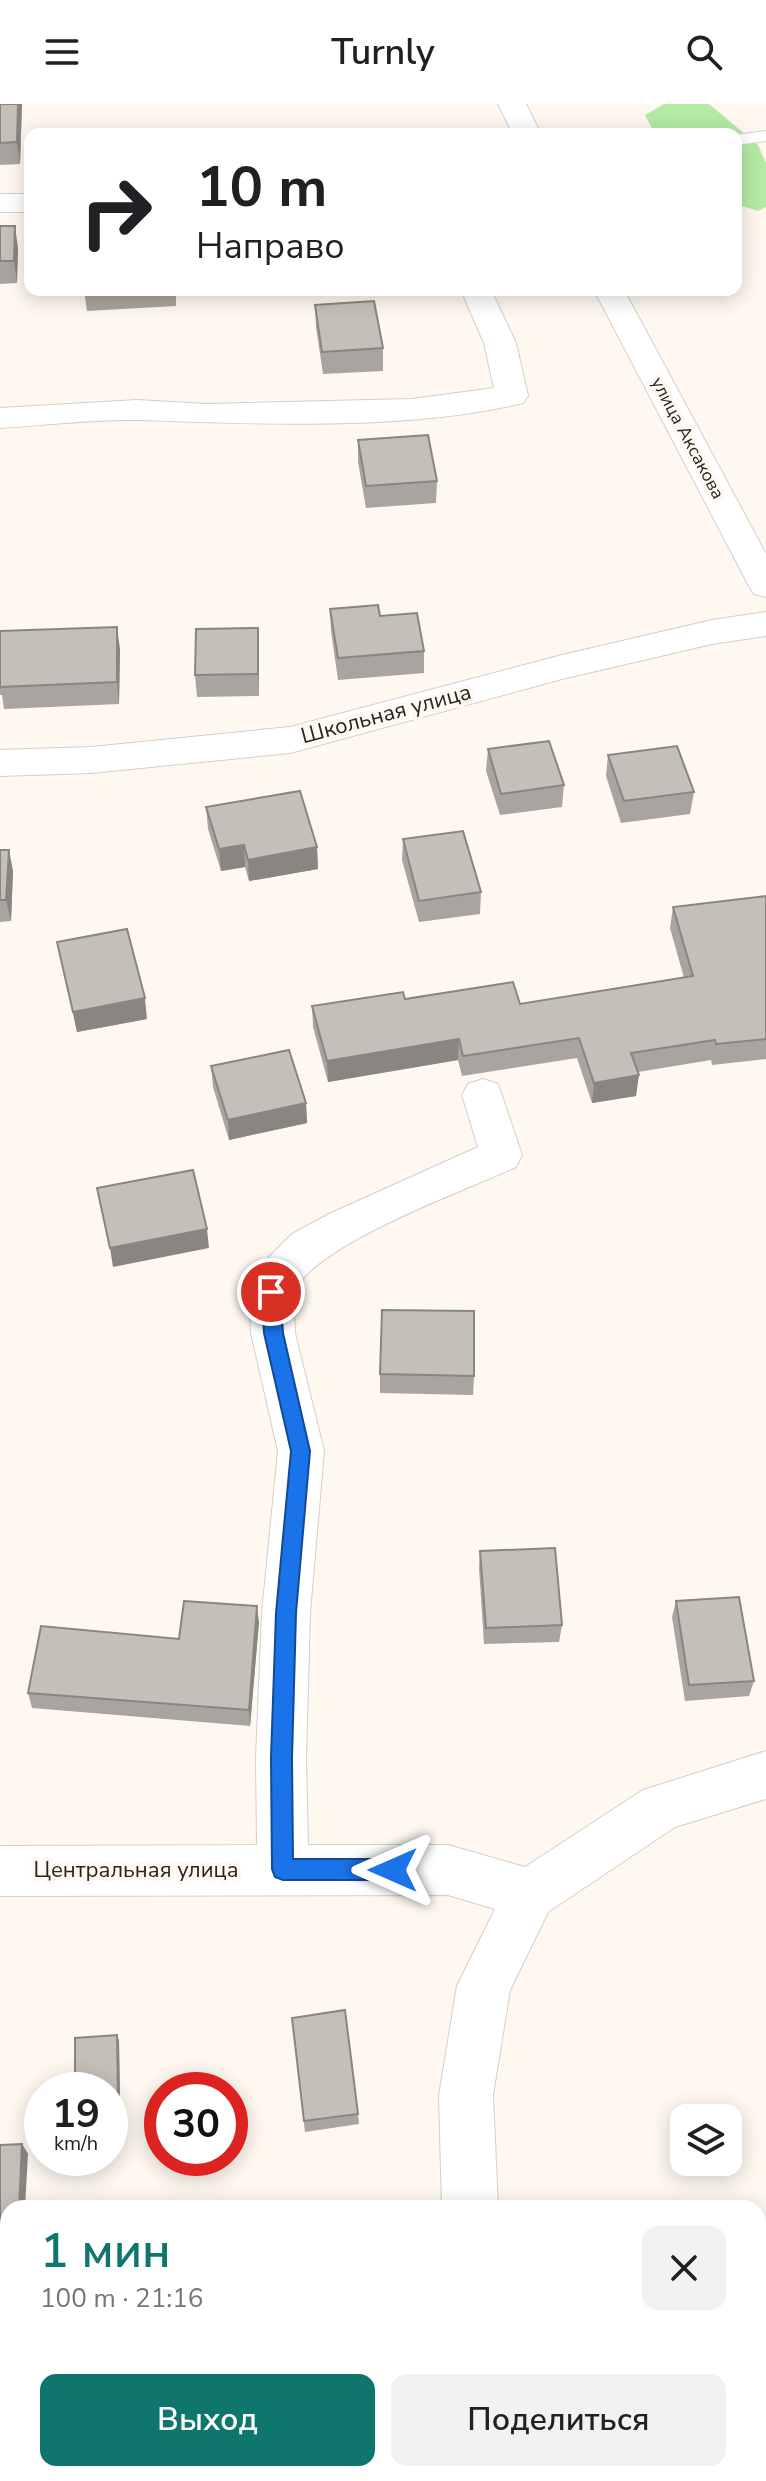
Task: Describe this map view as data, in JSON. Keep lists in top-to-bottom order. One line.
{"streets":{"street":["улица Аксакова","Школьная улица","Центральная улица"]},"page":{"header":"Turnly","turn":["10 m","Направо"],"speed":"19 km/h","limit":"30","heading":["1 мин","100 m · 21:16"],"buttons":["Выход","Поделиться"]}}
